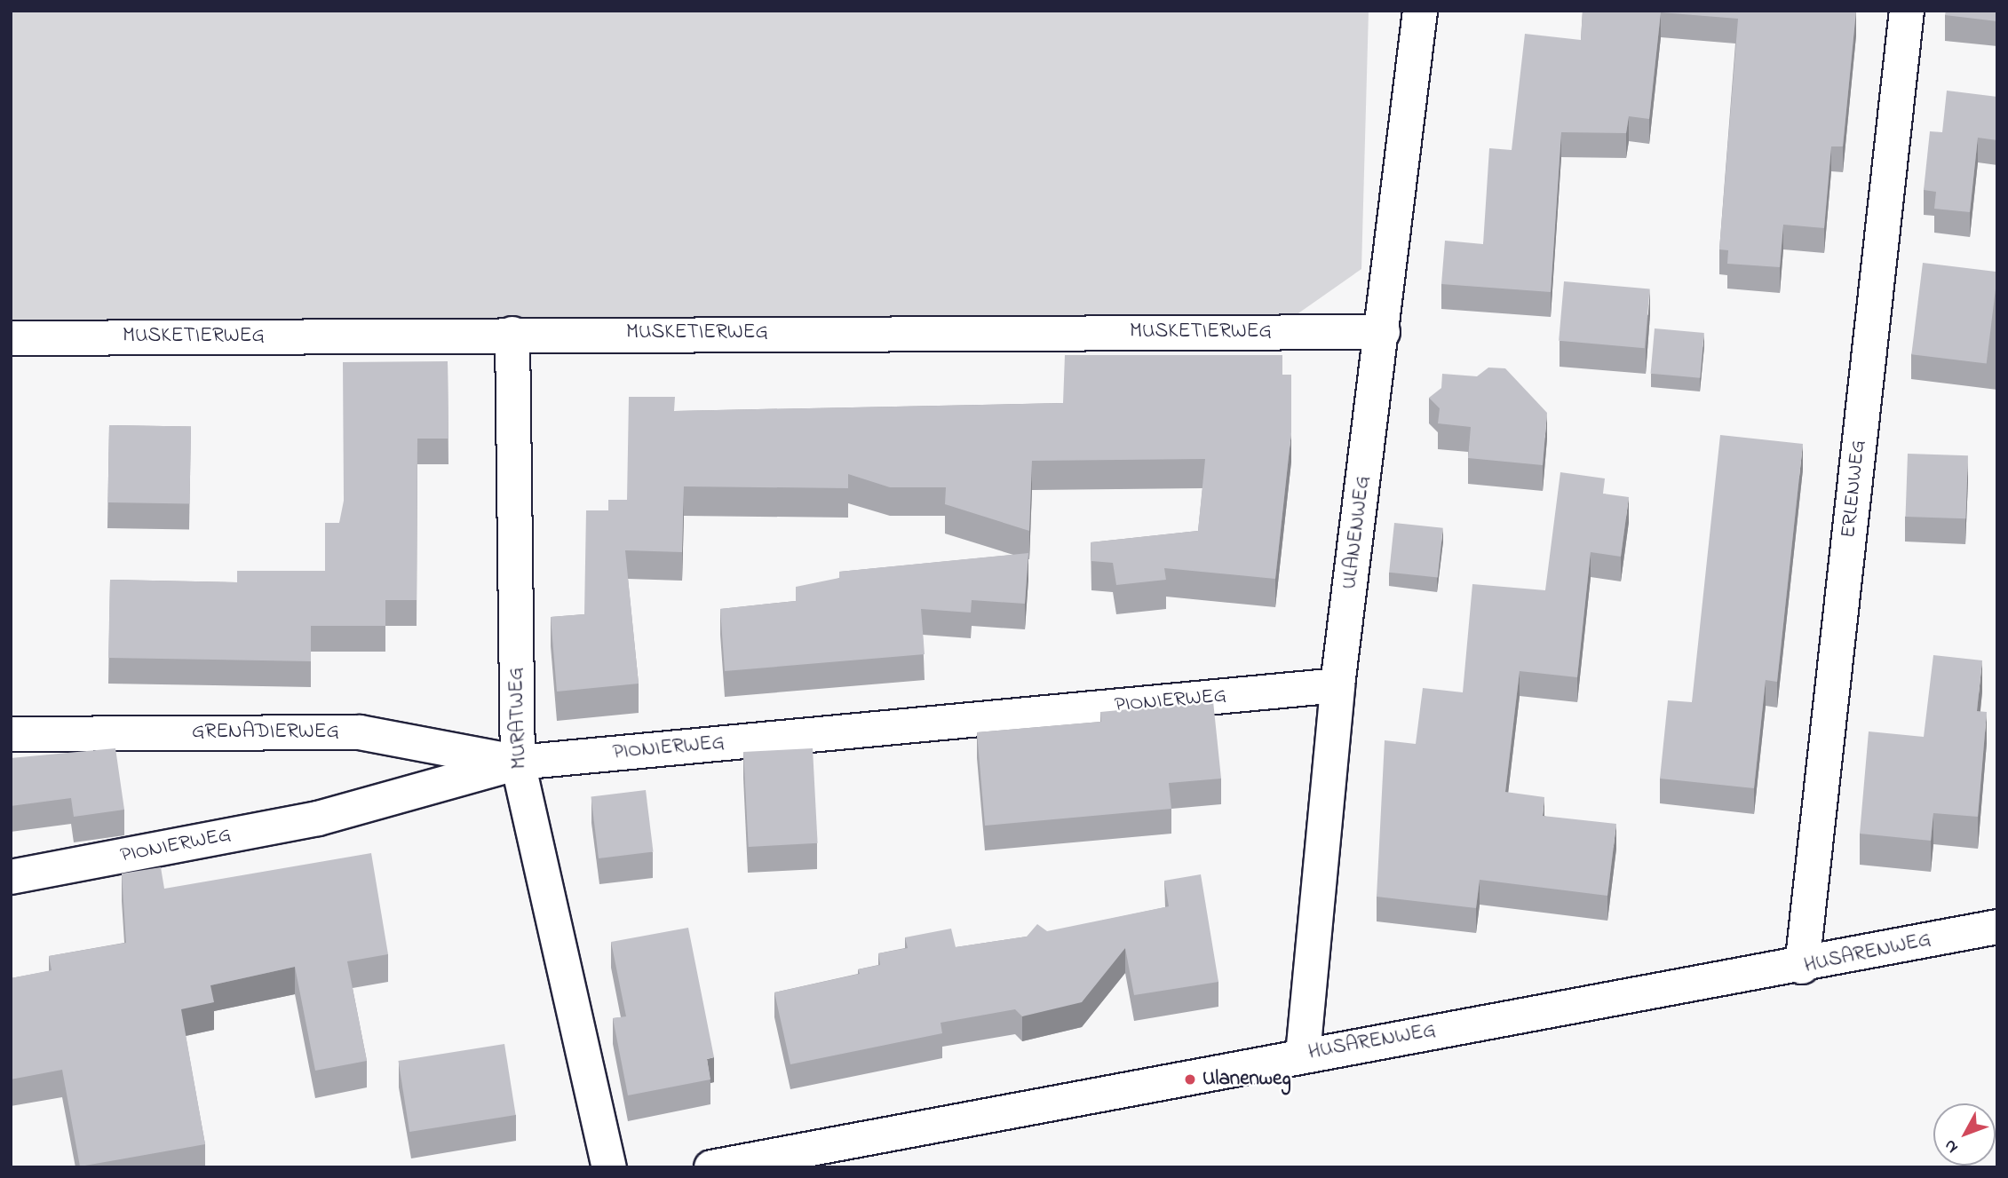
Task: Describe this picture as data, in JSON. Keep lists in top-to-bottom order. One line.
{"streets":{"street":["MUSKETIERWEG","ERLENWEG","ULANENWEG","PIONIERWEG","MURATWEG","GRENADIERWEG","HUSARENWEG"]},"crossings":[["MUSKETIERWEG","ULANENWEG"],["MUSKETIERWEG","MURATWEG"],["ERLENWEG","HUSARENWEG"],["ULANENWEG","PIONIERWEG"],["ULANENWEG","HUSARENWEG"],["PIONIERWEG","MURATWEG"],["PIONIERWEG","GRENADIERWEG"],["MURATWEG","GRENADIERWEG"]],"places":["Ulanenweg"],"north":"bottom left"}
